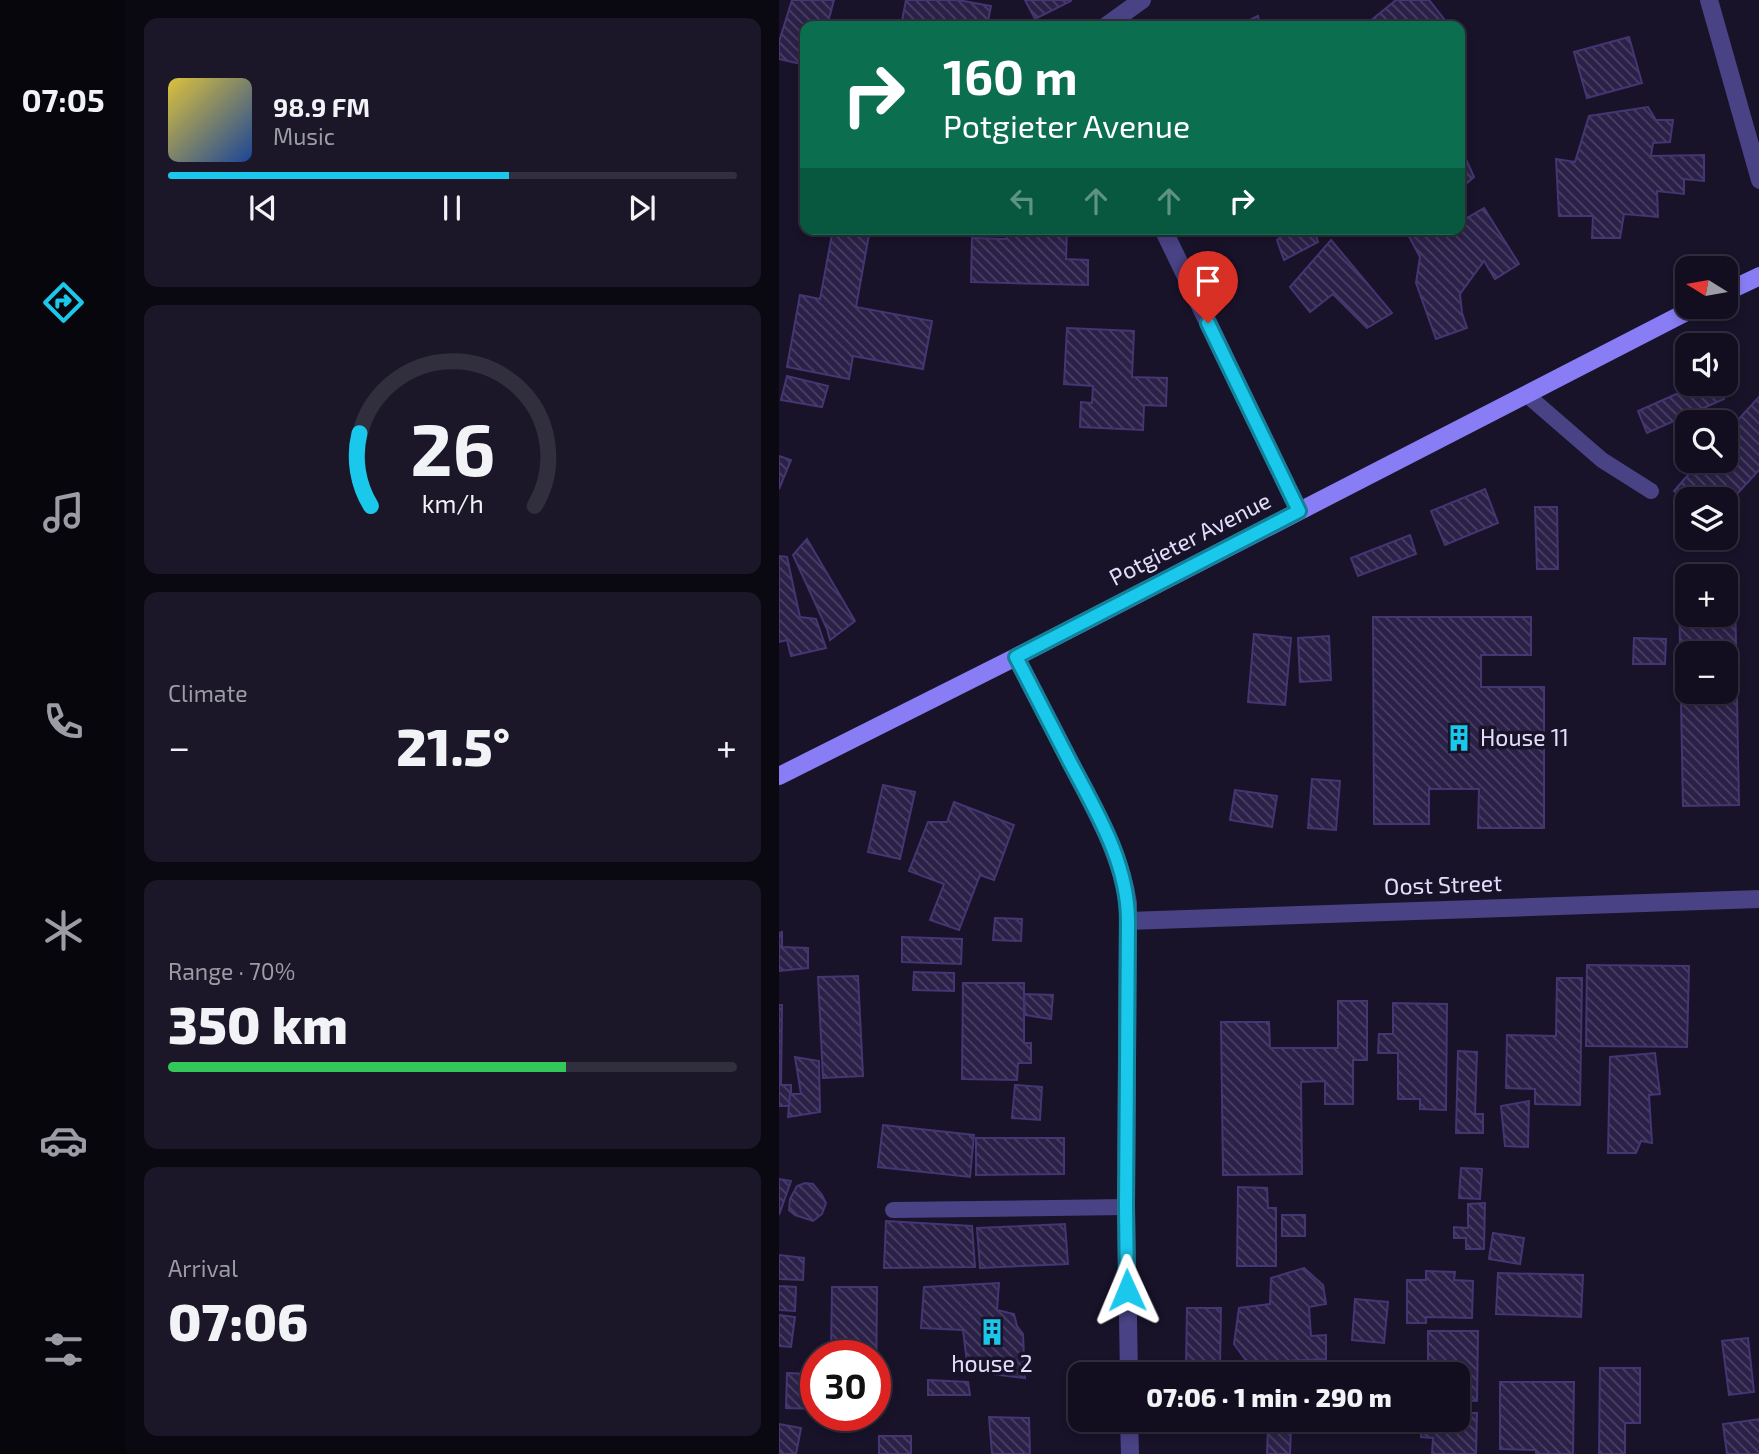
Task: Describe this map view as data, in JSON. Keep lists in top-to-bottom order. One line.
{"streets":{"street":["Potgieter Avenue","Oost Street"]},"places":{"building":["House 11","house 2"]},"north":"left","page":{"tabs":"07:05","turn":["160 m","Potgieter Avenue"],"song":["98.9 FM","Music"],"map_buttons":["+","−"],"tile":["Climate",["Range · 70%","350 km"],["Arrival","07:06"]],"heat":["−","21.5°","+"],"limit":"30","trip":"07:06 · 1 min · 290 m","gauge":["26","km/h"]}}
